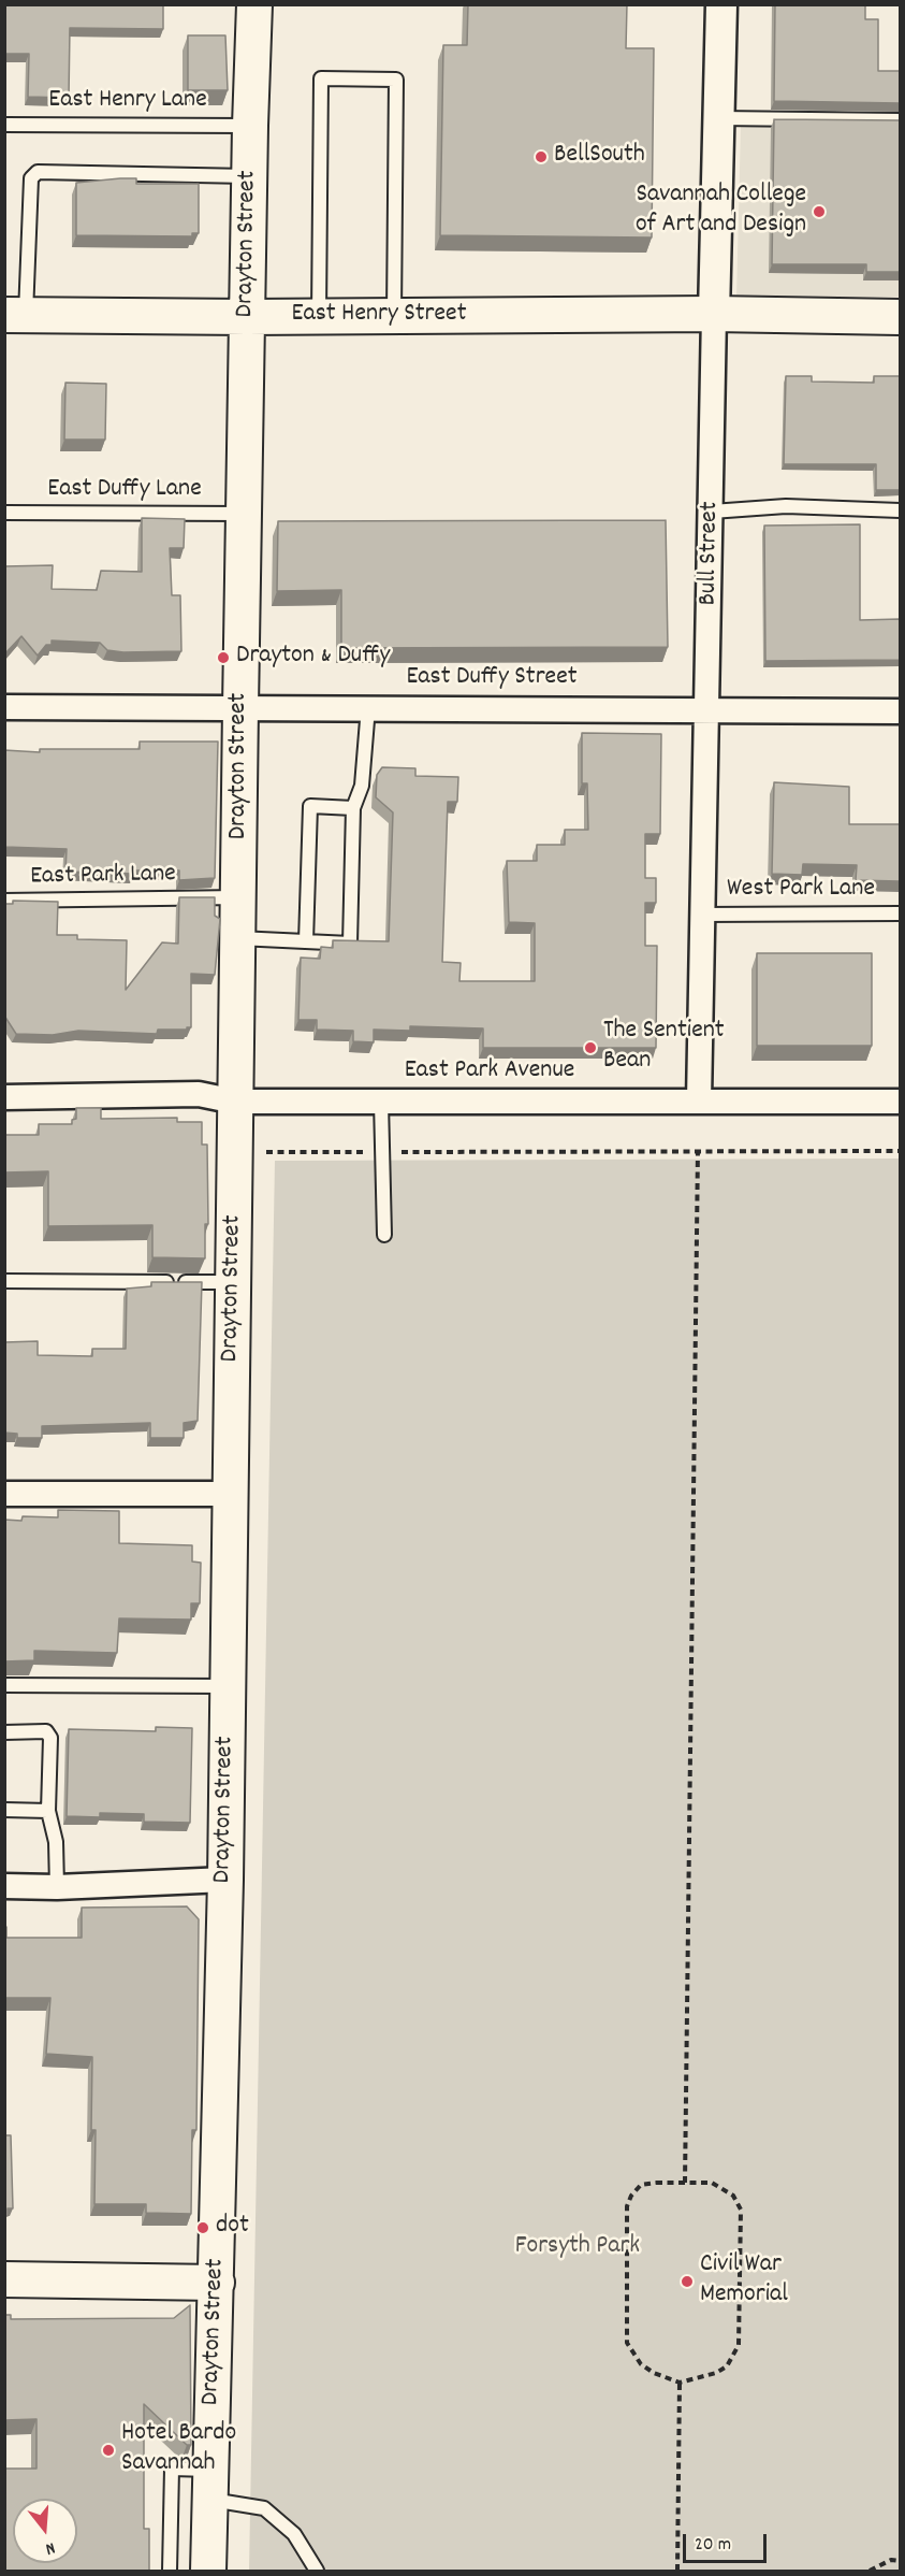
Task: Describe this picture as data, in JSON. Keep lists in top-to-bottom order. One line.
{"streets":{"main road":["Drayton Street","East Henry Street"],"street":["Bull Street","East Duffy Street","East Park Avenue"],"lane":["East Henry Lane","East Duffy Lane","East Park Lane","West Park Lane"]},"crossings":[["East Henry Lane","Drayton Street"],["Drayton Street","East Henry Street"],["Drayton Street","East Duffy Lane"],["Drayton Street","East Duffy Street"],["Drayton Street","East Park Lane"],["Drayton Street","East Park Avenue"],["East Henry Street","Bull Street"],["Bull Street","East Duffy Street"],["Bull Street","West Park Lane"],["Bull Street","East Park Avenue"]],"parks":["Forsyth Park"],"places":["BellSouth","Savannah College of Art and Design","Drayton & Duffy","The Sentient Bean","dot","Civil War Memorial","Hotel Bardo Savannah"],"scale_bar":"20 m","north":"bottom"}
